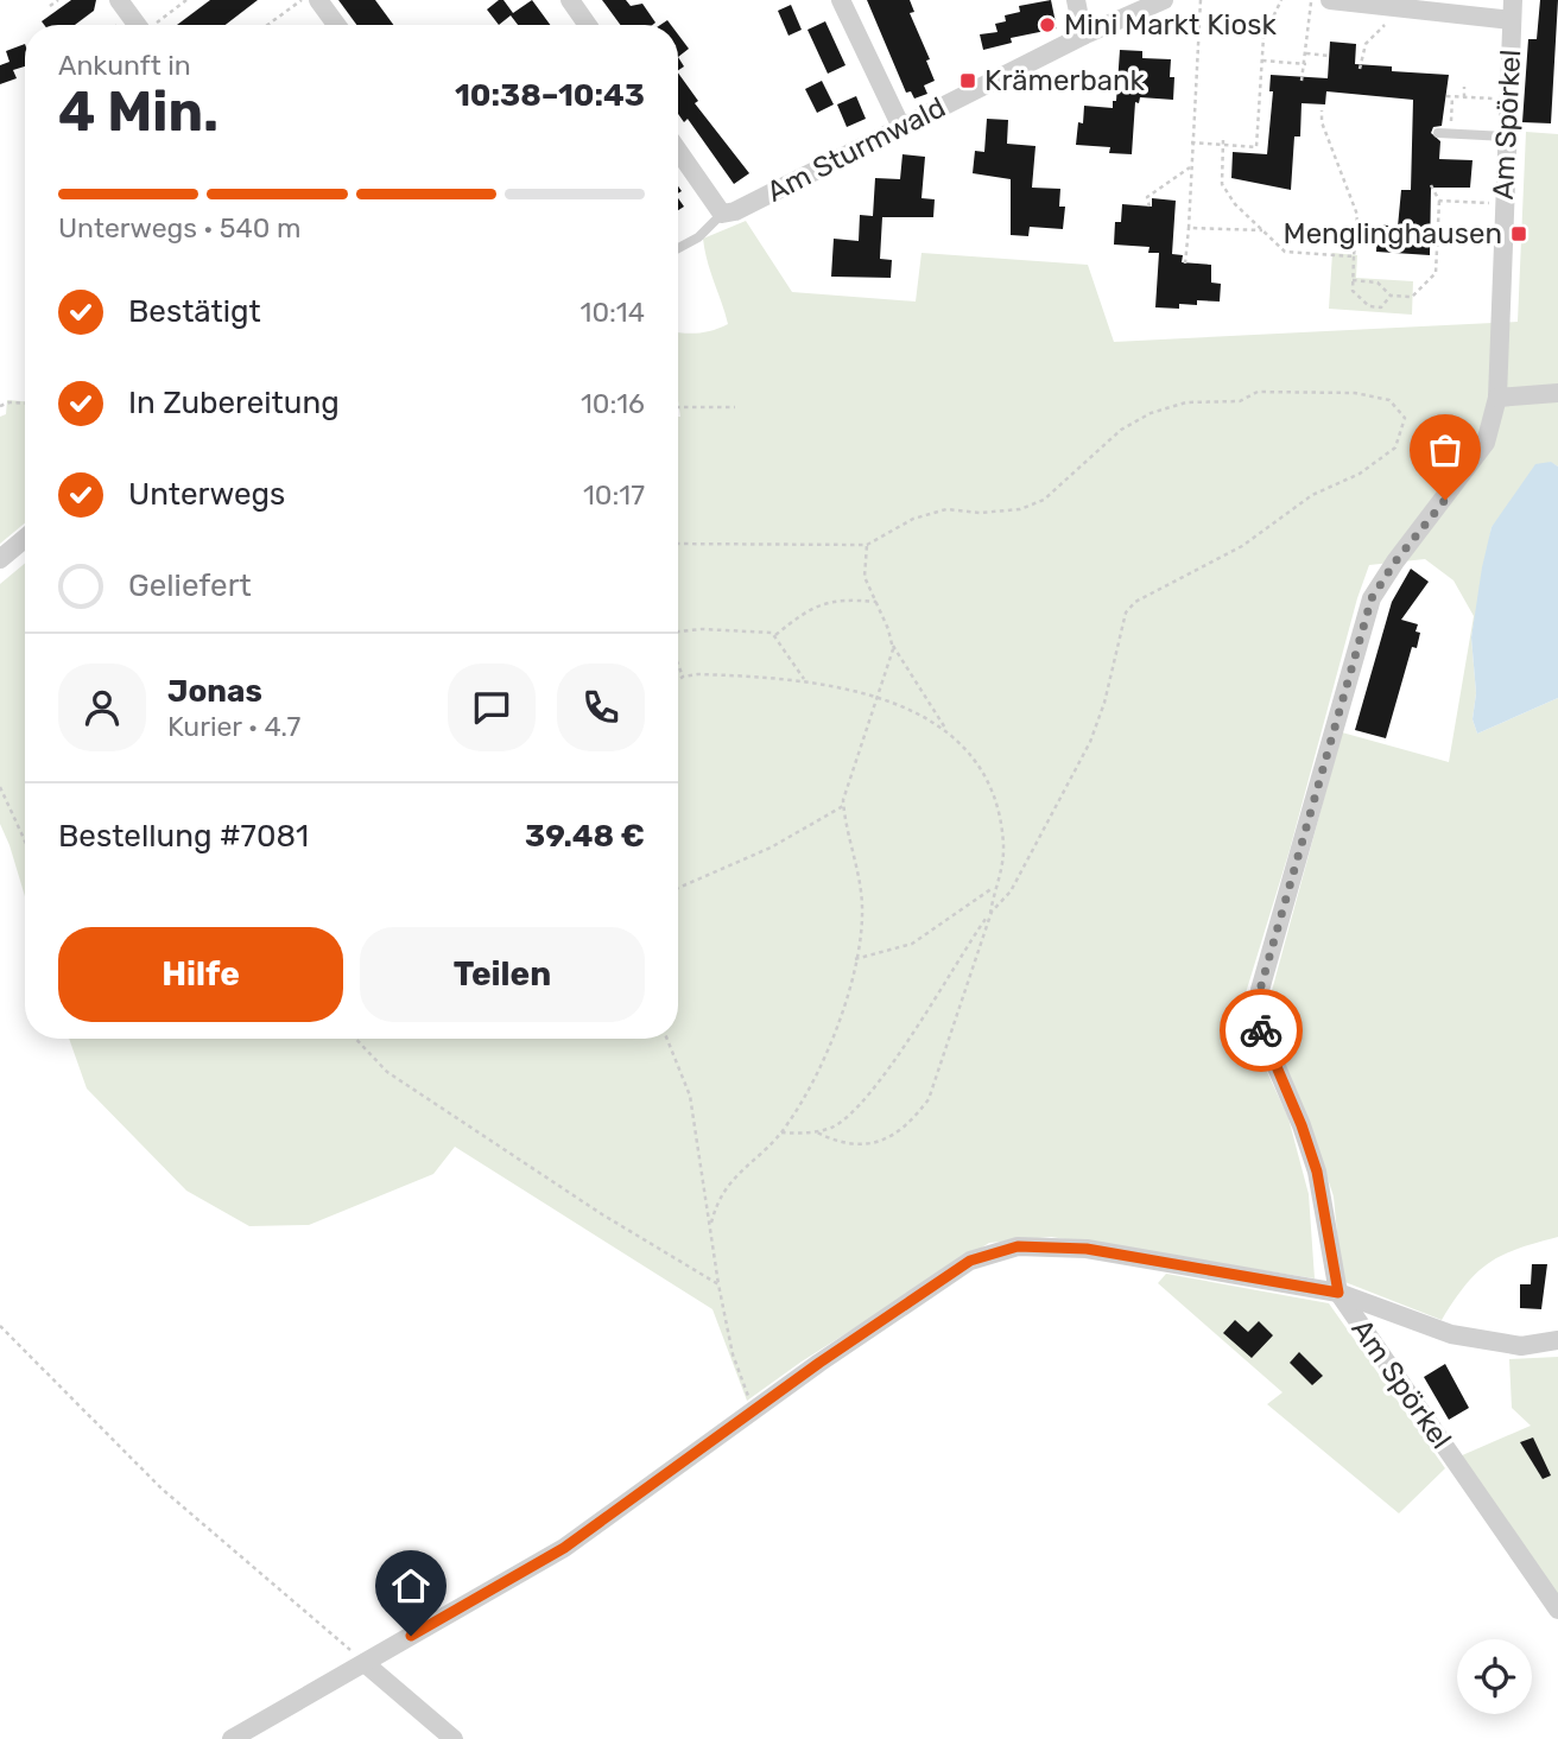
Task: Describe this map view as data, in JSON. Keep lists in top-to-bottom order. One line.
{"streets":{"street":["Am Spörkel","Am Sturmwald"]},"places":{"other":["Mini Markt Kiosk"],"transit":["Krämerbank","Menglinghausen"]},"page":{"heading":["4 Min.","Ankunft in","10:38–10:43"],"panel":["Jonas","Kurier · 4.7","Bestellung #7081","39.48 €"],"bar":"Unterwegs · 540 m","list":[["Bestätigt","10:14"],["In Zubereitung","10:16"],["Unterwegs","10:17"],"Geliefert"],"buttons":["Hilfe","Teilen"]}}
